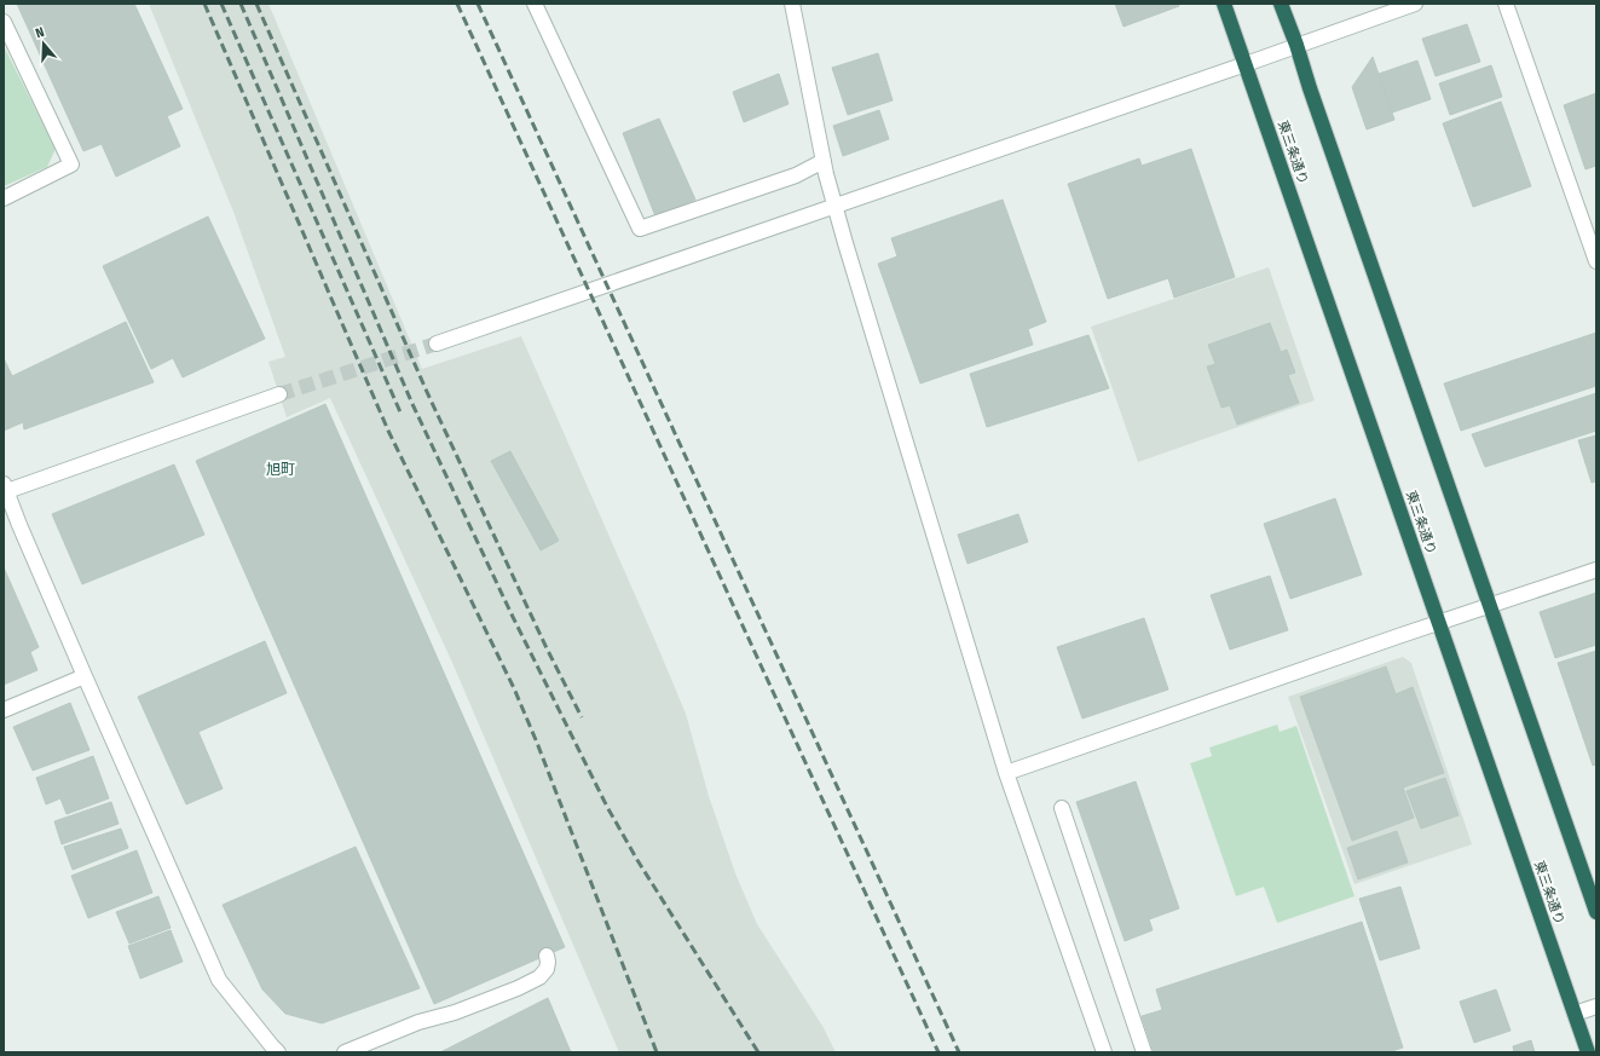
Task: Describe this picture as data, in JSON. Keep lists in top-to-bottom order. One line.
{"streets":{"highway":["東三条通り"]},"districts":["旭町"],"north":"top"}
